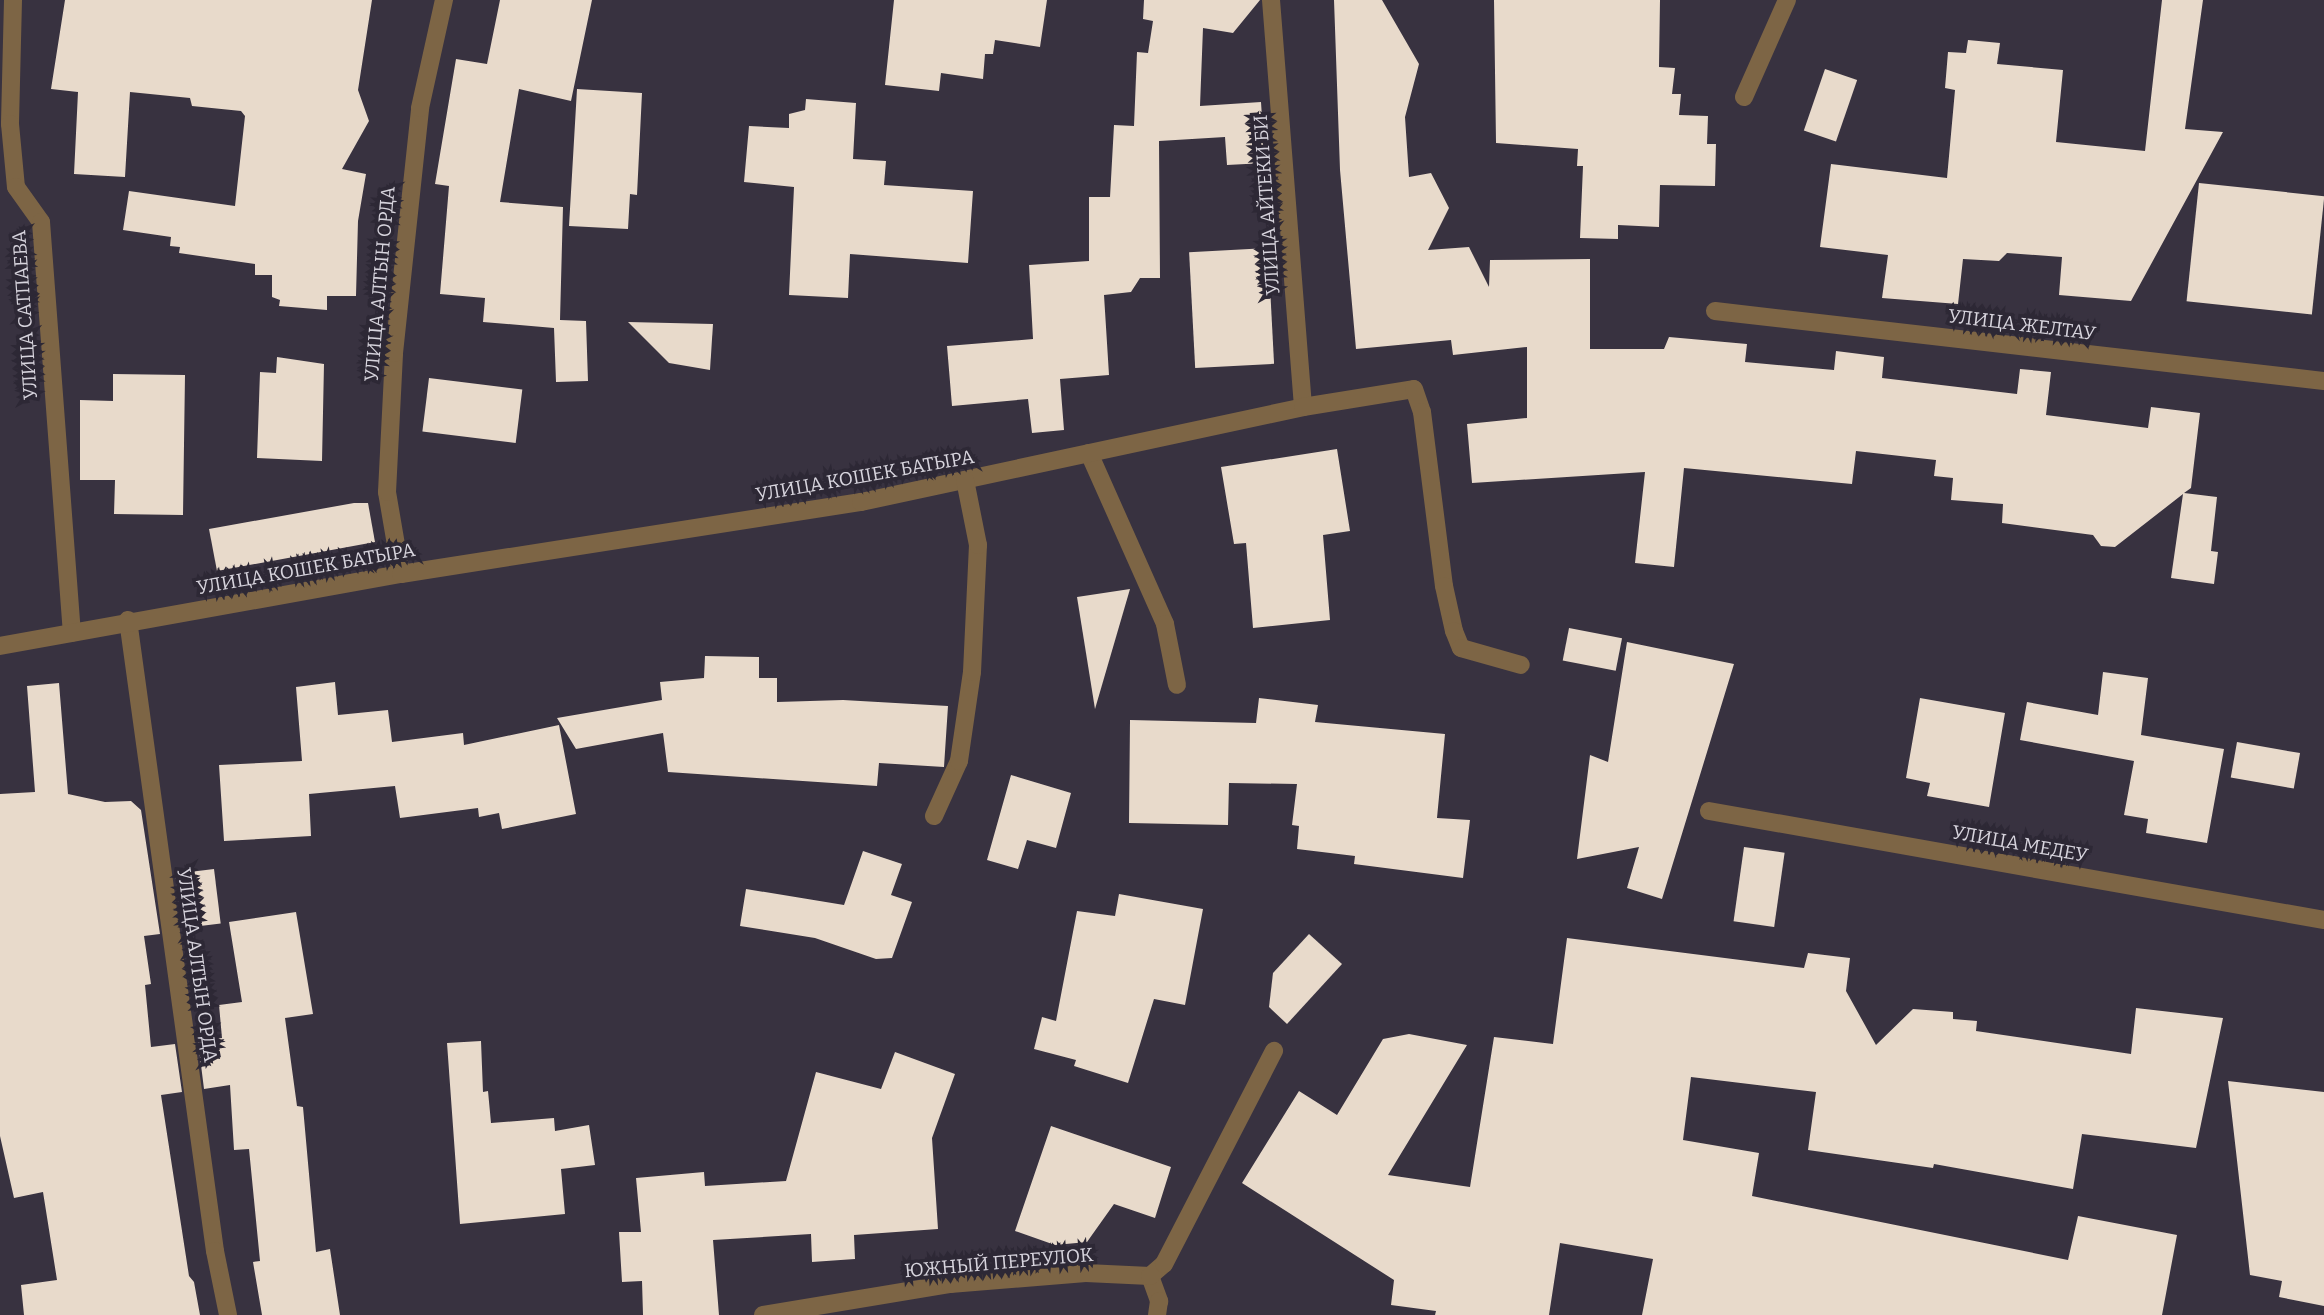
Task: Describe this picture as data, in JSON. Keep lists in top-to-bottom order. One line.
{"streets":{"street":["УЛИЦА АЙТЕКИ БИ","УЛИЦА АЛТЫН ОРДА","УЛИЦА САТПАЕВА","УЛИЦА ЖЕЛТАУ","УЛИЦА КОШЕК БАТЫРА","УЛИЦА МЕДЕУ","ЮЖНЫЙ ПЕРЕУЛОК"]},"crossings":[["УЛИЦА АЙТЕКИ БИ","УЛИЦА КОШЕК БАТЫРА"],["УЛИЦА АЛТЫН ОРДА","УЛИЦА КОШЕК БАТЫРА"],["УЛИЦА САТПАЕВА","УЛИЦА КОШЕК БАТЫРА"]]}
